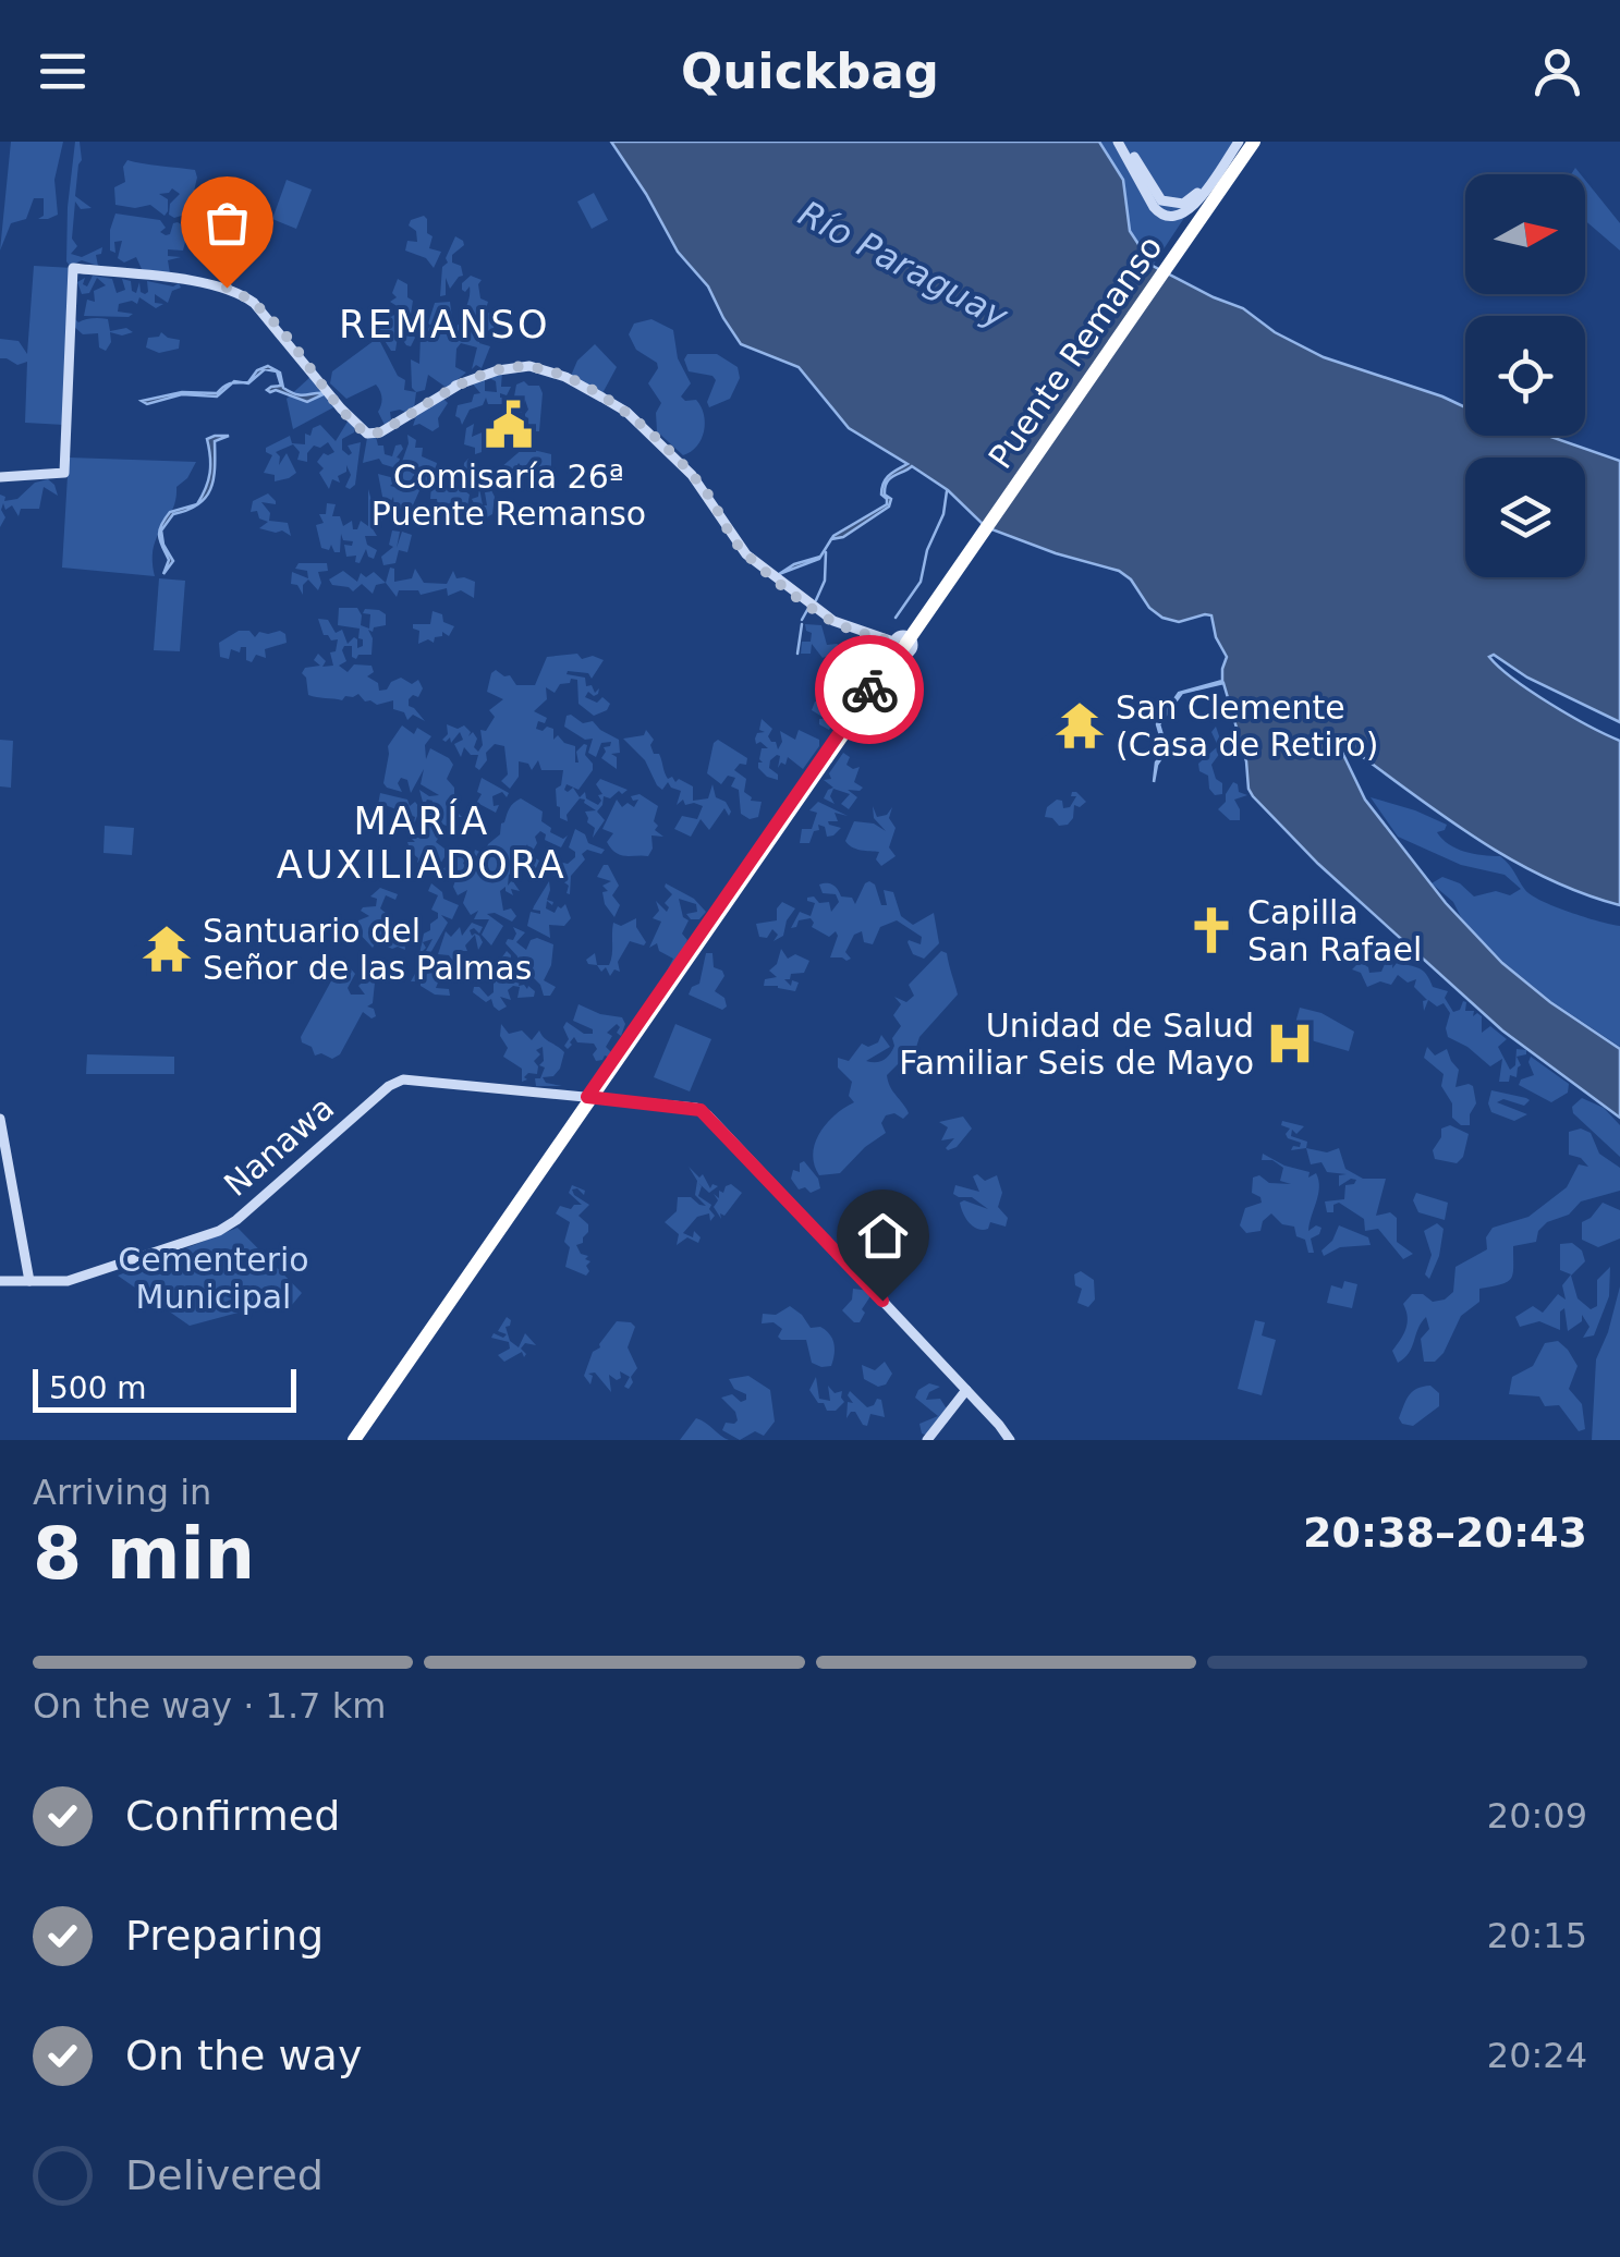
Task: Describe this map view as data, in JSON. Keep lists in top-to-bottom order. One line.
{"streets":{"highway":["Puente Remanso"],"street":["Nanawa"]},"districts":["REMANSO","MARÍA AUXILIADORA"],"water":["Río Paraguay"],"parks":["Cementerio Municipal"],"places":{"public building":["Comisaría 26ª Puente Remanso"],"temple":["San Clemente (Casa de Retiro)","Santuario del Señor de las Palmas"],"church":["Capilla San Rafael"],"hospital":["Unidad de Salud Familiar Seis de Mayo"]},"scale_bar":"500 m","north":"right","page":{"header":"Quickbag","scale":"500 m","heading":["8 min","Arriving in","20:38–20:43"],"bar":"On the way · 1.7 km","list":[["Confirmed","20:09"],["Preparing","20:15"],["On the way","20:24"],"Delivered"]}}
